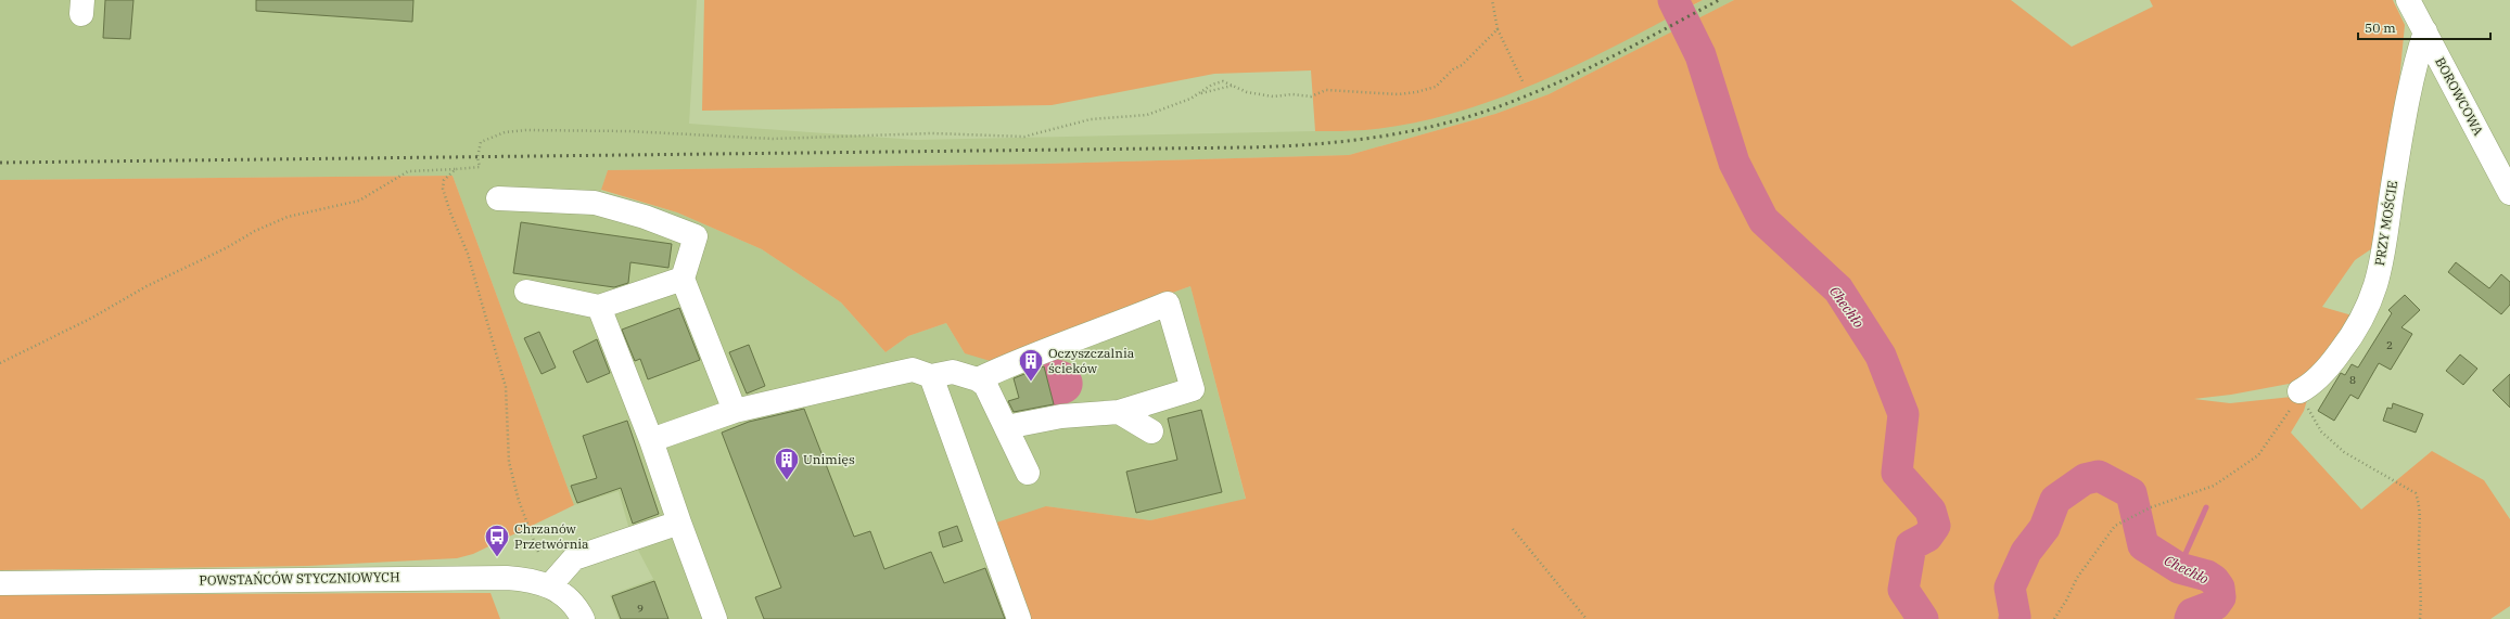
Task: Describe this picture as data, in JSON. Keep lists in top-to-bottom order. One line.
{"streets":{"street":["BOROWCOWA","PRZY MOŚCIE","POWSTAŃCÓW STYCZNIOWYCH"]},"crossings":[["BOROWCOWA","PRZY MOŚCIE"]],"water":["Chechło"],"places":{"building":["Oczyszczalnia ścieków","Unimięs"],"bus stop":["Chrzanów Przetwórnia"]},"house_numbers":["2","8","9"],"scale_bar":"50 m"}
